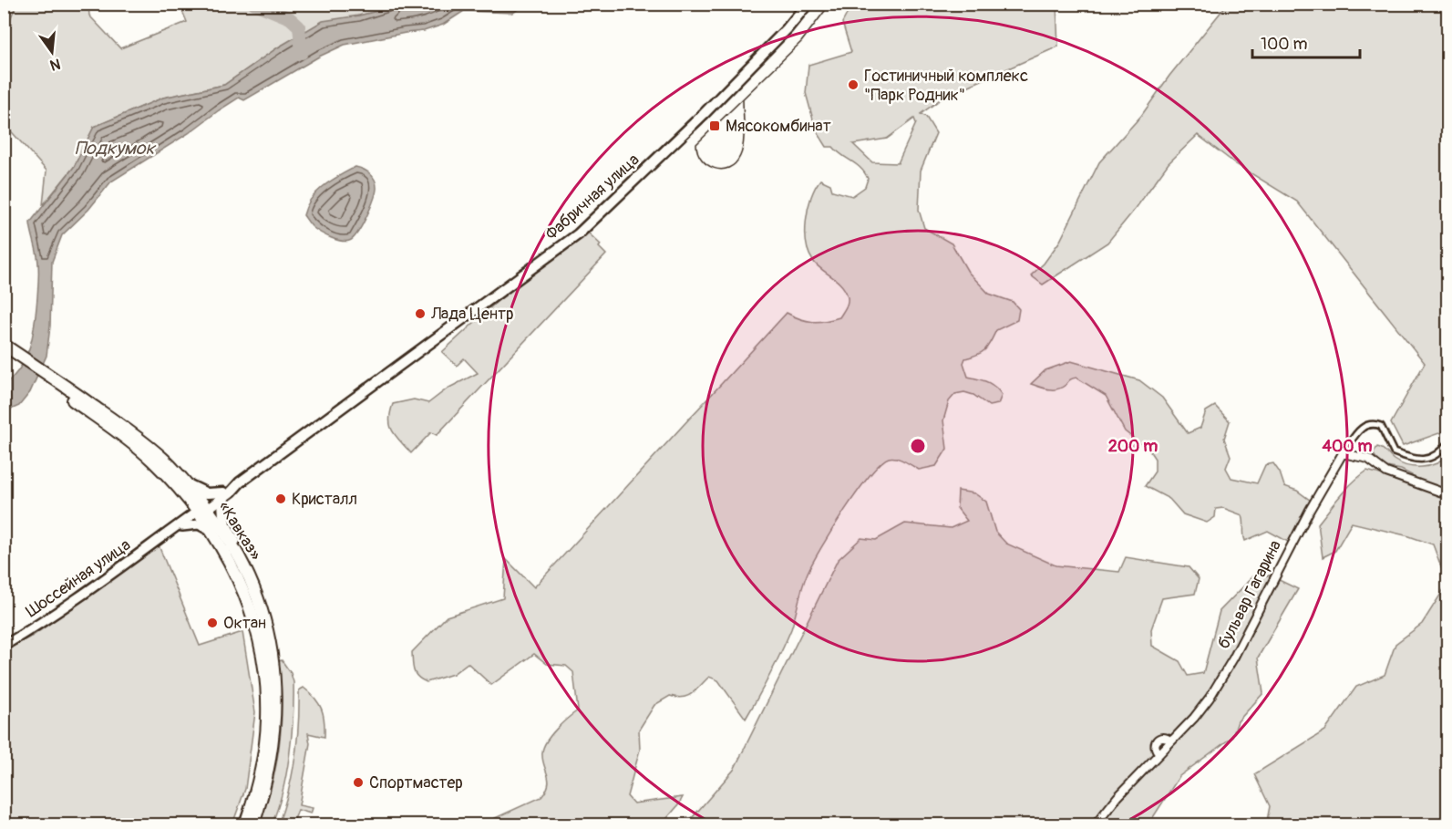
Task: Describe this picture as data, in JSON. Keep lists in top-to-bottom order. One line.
{"streets":{"main road":["Фабричная улица","«Кавказ»"],"street":["Шоссейная улица","бульвар Гагарина"]},"crossings":[["Фабричная улица","«Кавказ»"],["Фабричная улица","Шоссейная улица"],["«Кавказ»","Шоссейная улица"]],"water":["Подкумок"],"places":{"other":["Гостиничный комплекс \"Парк Родник\"","Лада Центр","Кристалл","Октан","Спортмастер"],"transit":["Мясокомбинат"]},"scale_bar":"100 m","north":"bottom","rings":["200 m","400 m"]}
